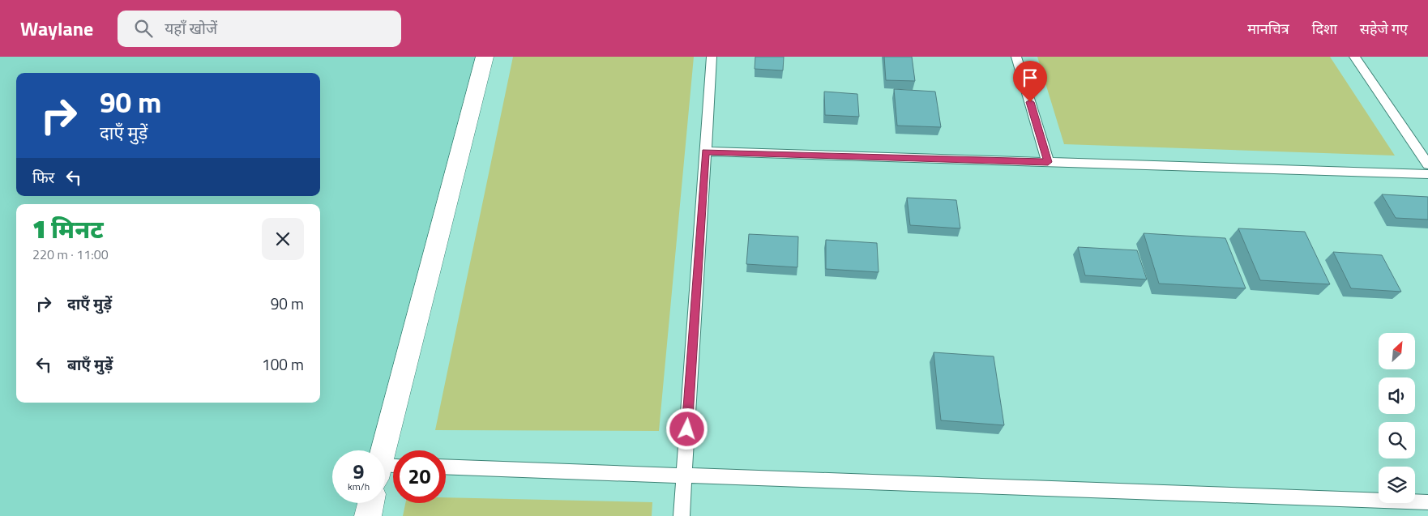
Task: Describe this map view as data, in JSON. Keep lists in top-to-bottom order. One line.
{"north":"top right","page":{"header":"Waylane","search":"यहाँ खोजें","nav":["मानचित्र","दिशा","सहेजे गए"],"turn":["90 m","दाएँ मुड़ें"],"then":"फिर","heading":["1 मिनट","220 m · 11:00"],"list":[{"name":"दाएँ मुड़ें","value":"90 m"},{"name":"बाएँ मुड़ें","value":"100 m"}],"speed":"9 km/h","limit":"20"}}
